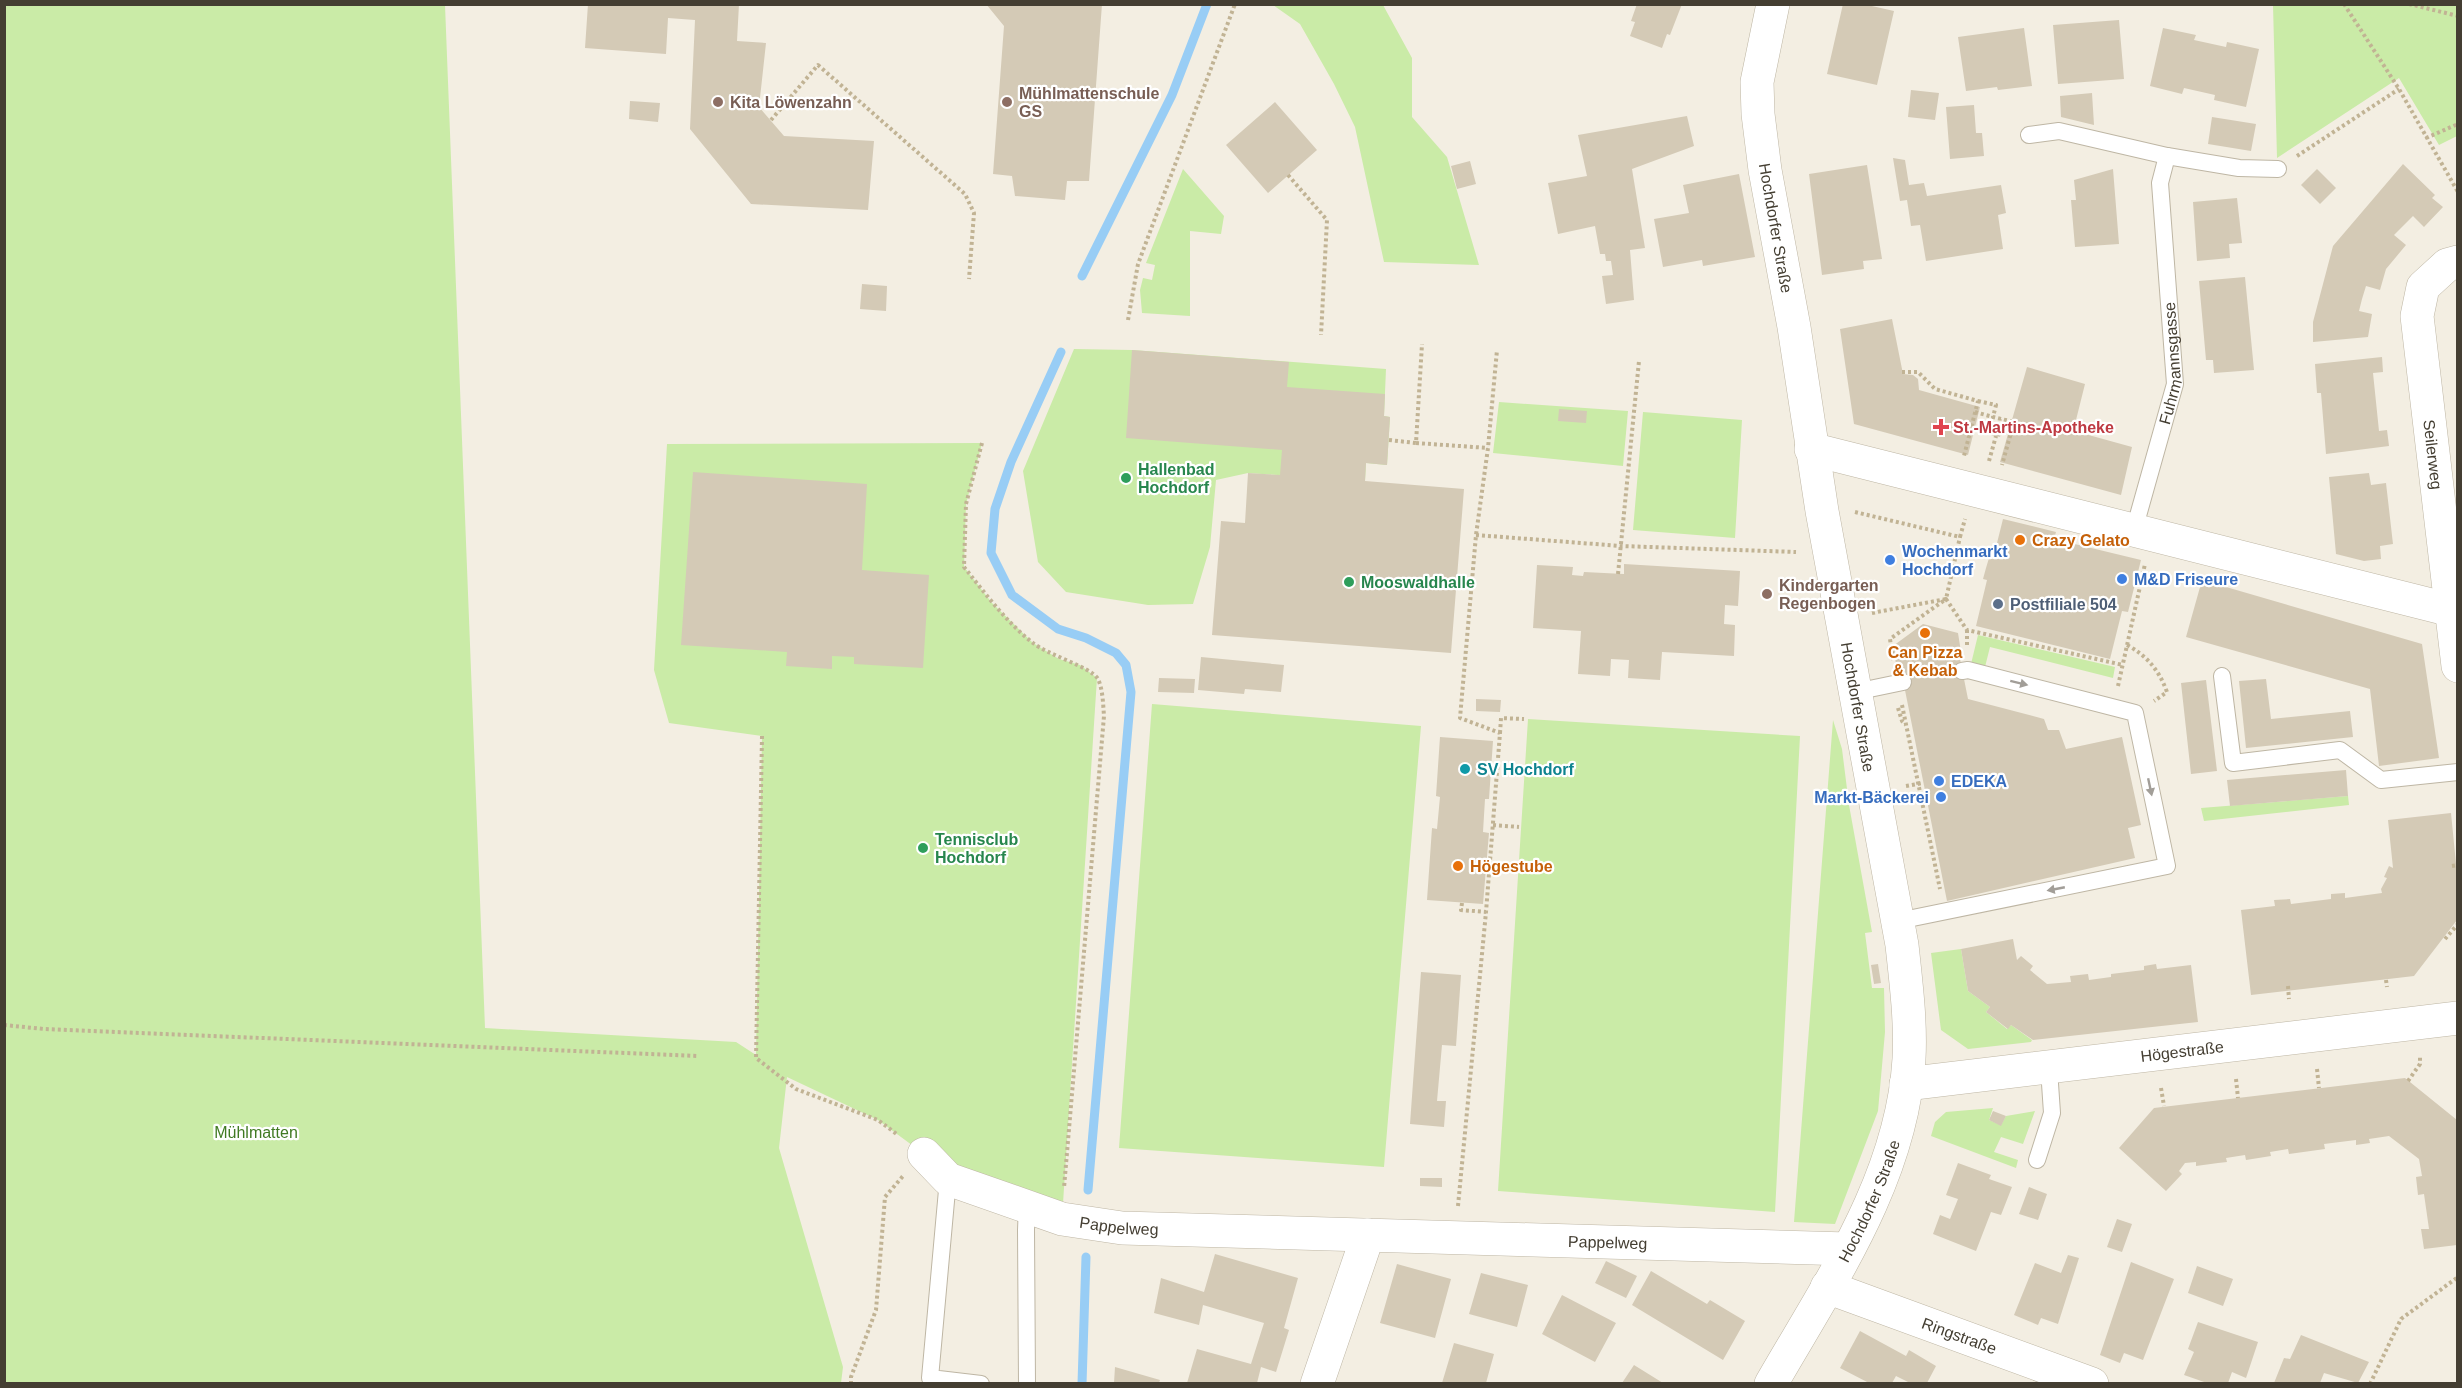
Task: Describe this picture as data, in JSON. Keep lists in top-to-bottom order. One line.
{"streets":{"street":["Hochdorfer Straße","Seilerweg","Högestraße","Pappelweg","Ringstraße"],"lane":["Fuhrmannsgasse"]},"crossings":[["Hochdorfer Straße","Högestraße"],["Hochdorfer Straße","Pappelweg"],["Hochdorfer Straße","Ringstraße"]],"parks":["Mühlmatten"],"places":{"other":["Kita Löwenzahn","Mühlmattenschule GS","Hallenbad Hochdorf","Crazy Gelato","Wochenmarkt Hochdorf","M&D Friseure","Mooswaldhalle","Kindergarten Regenbogen","Postfiliale 504","Can Pizza & Kebab","SV Hochdorf","EDEKA","Markt-Bäckerei","Tennisclub Hochdorf","Högestube"],"health":["St.-Martins-Apotheke"]}}
